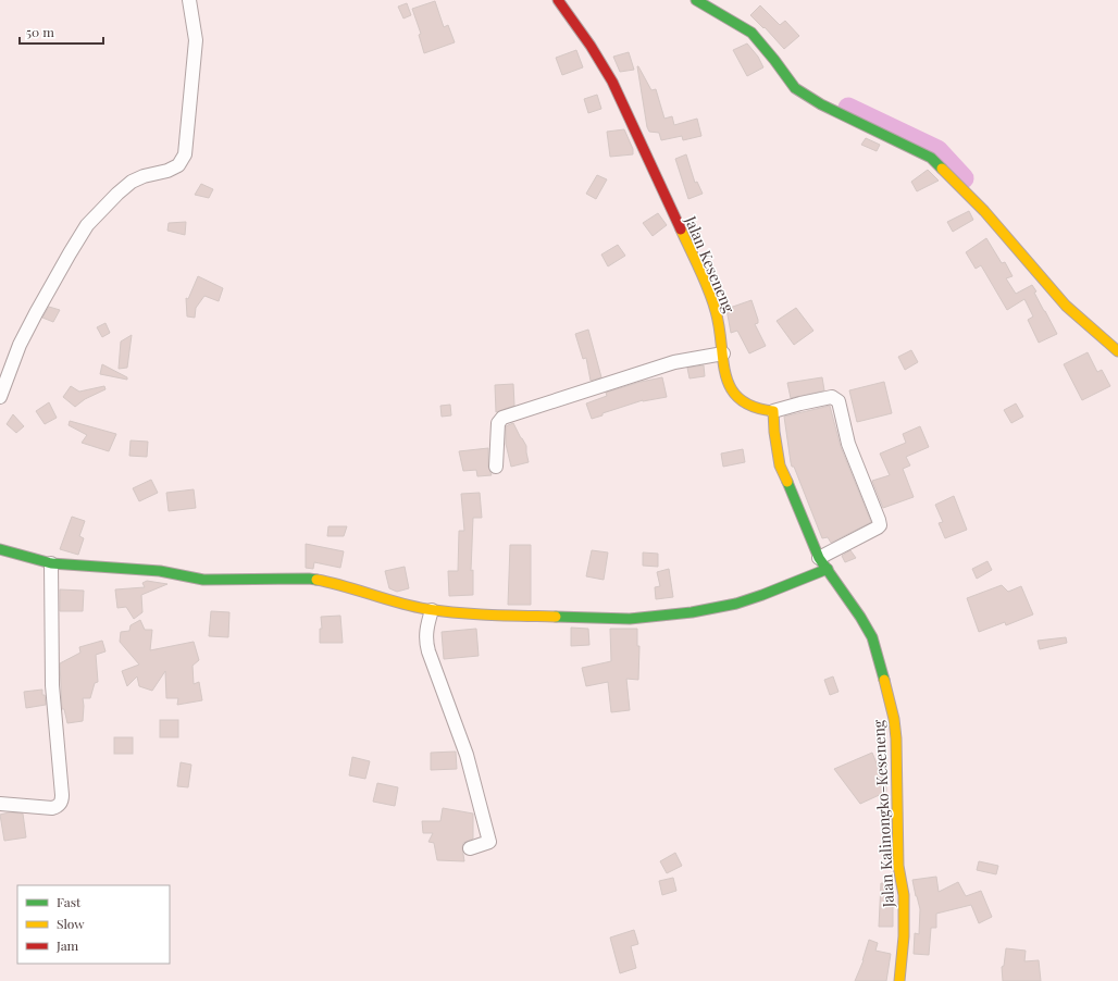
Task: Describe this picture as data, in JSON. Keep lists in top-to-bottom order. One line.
{"streets":{"street":["Jalan Keseneng","Jalan Kalinongko-Keseneng"]},"legend":["Fast","Slow","Jam"],"scale_bar":"50 m"}
